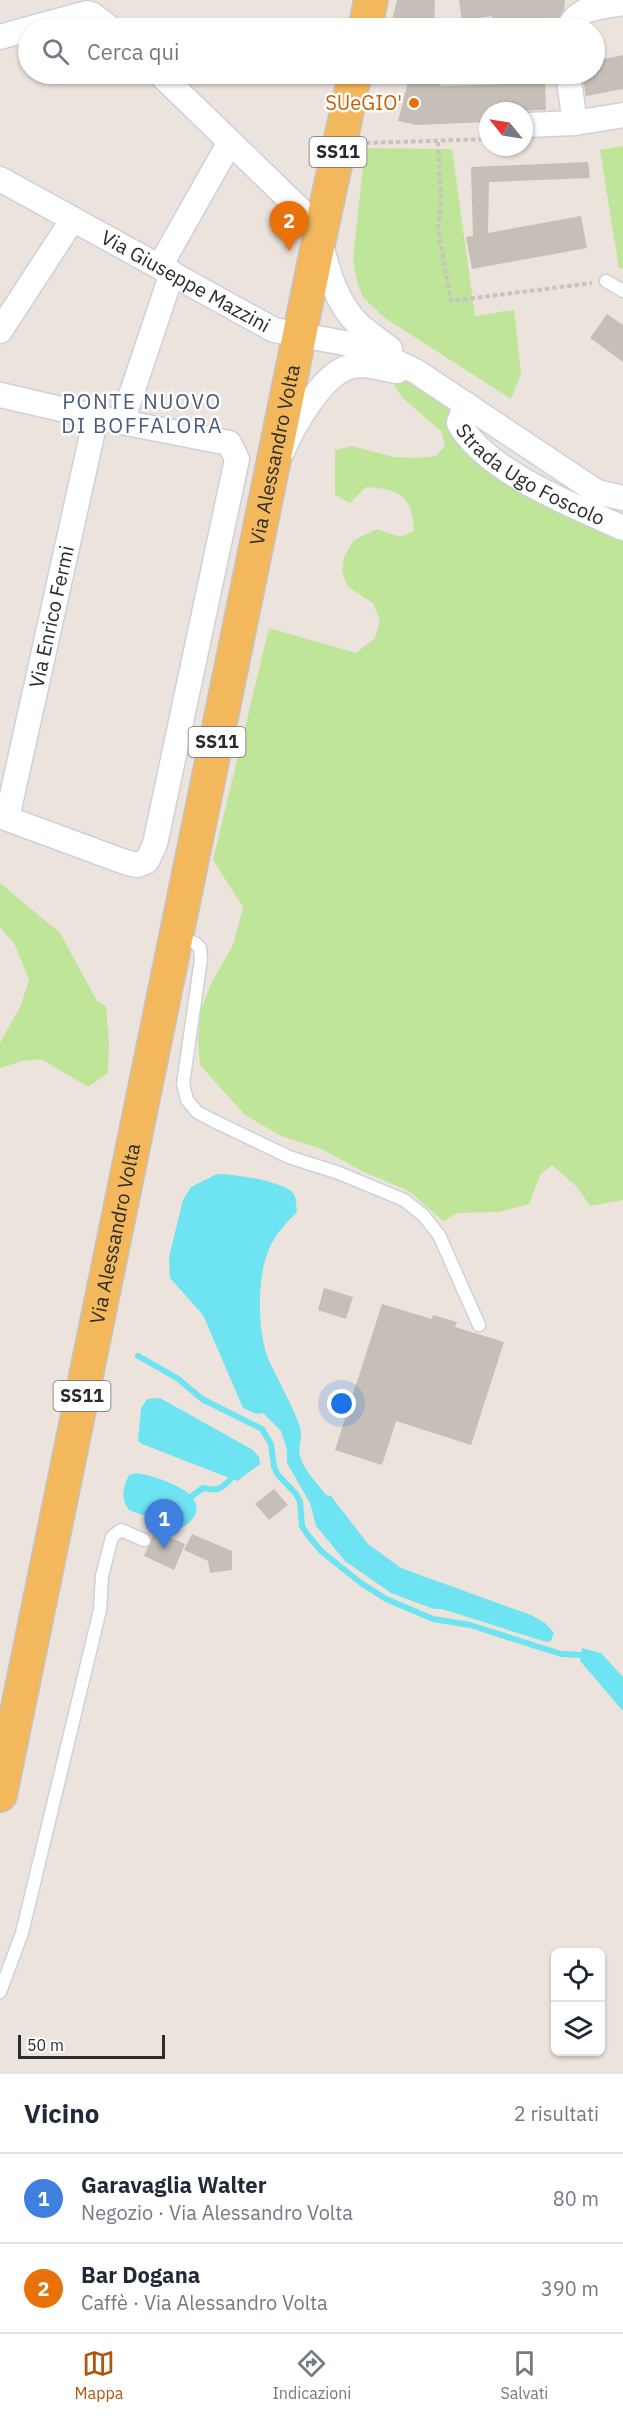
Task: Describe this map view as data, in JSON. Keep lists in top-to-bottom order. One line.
{"streets":{"main road":["SS11","Via Alessandro Volta"],"street":["Via Giuseppe Mazzini","Strada Ugo Foscolo","Via Enrico Fermi"]},"crossings":[["SS11","Via Alessandro Volta"],["Via Giuseppe Mazzini","Via Alessandro Volta"],["Via Alessandro Volta","Via Enrico Fermi"]],"districts":["PONTE NUOVO DI BOFFALORA"],"places":["SUeGIO'"],"scale_bar":"50 m","north":"top left","page":{"search":"Cerca qui","pins":["2","1"],"scale":"50 m","heading":["Vicino","2 risultati"],"list":[{"mark":"1","name":"Garavaglia Walter","note":"Negozio · Via Alessandro Volta","value":"80 m"},{"mark":"2","name":"Bar Dogana","note":"Caffè · Via Alessandro Volta","value":"390 m"}],"nav":["Mappa","Indicazioni","Salvati"]}}
